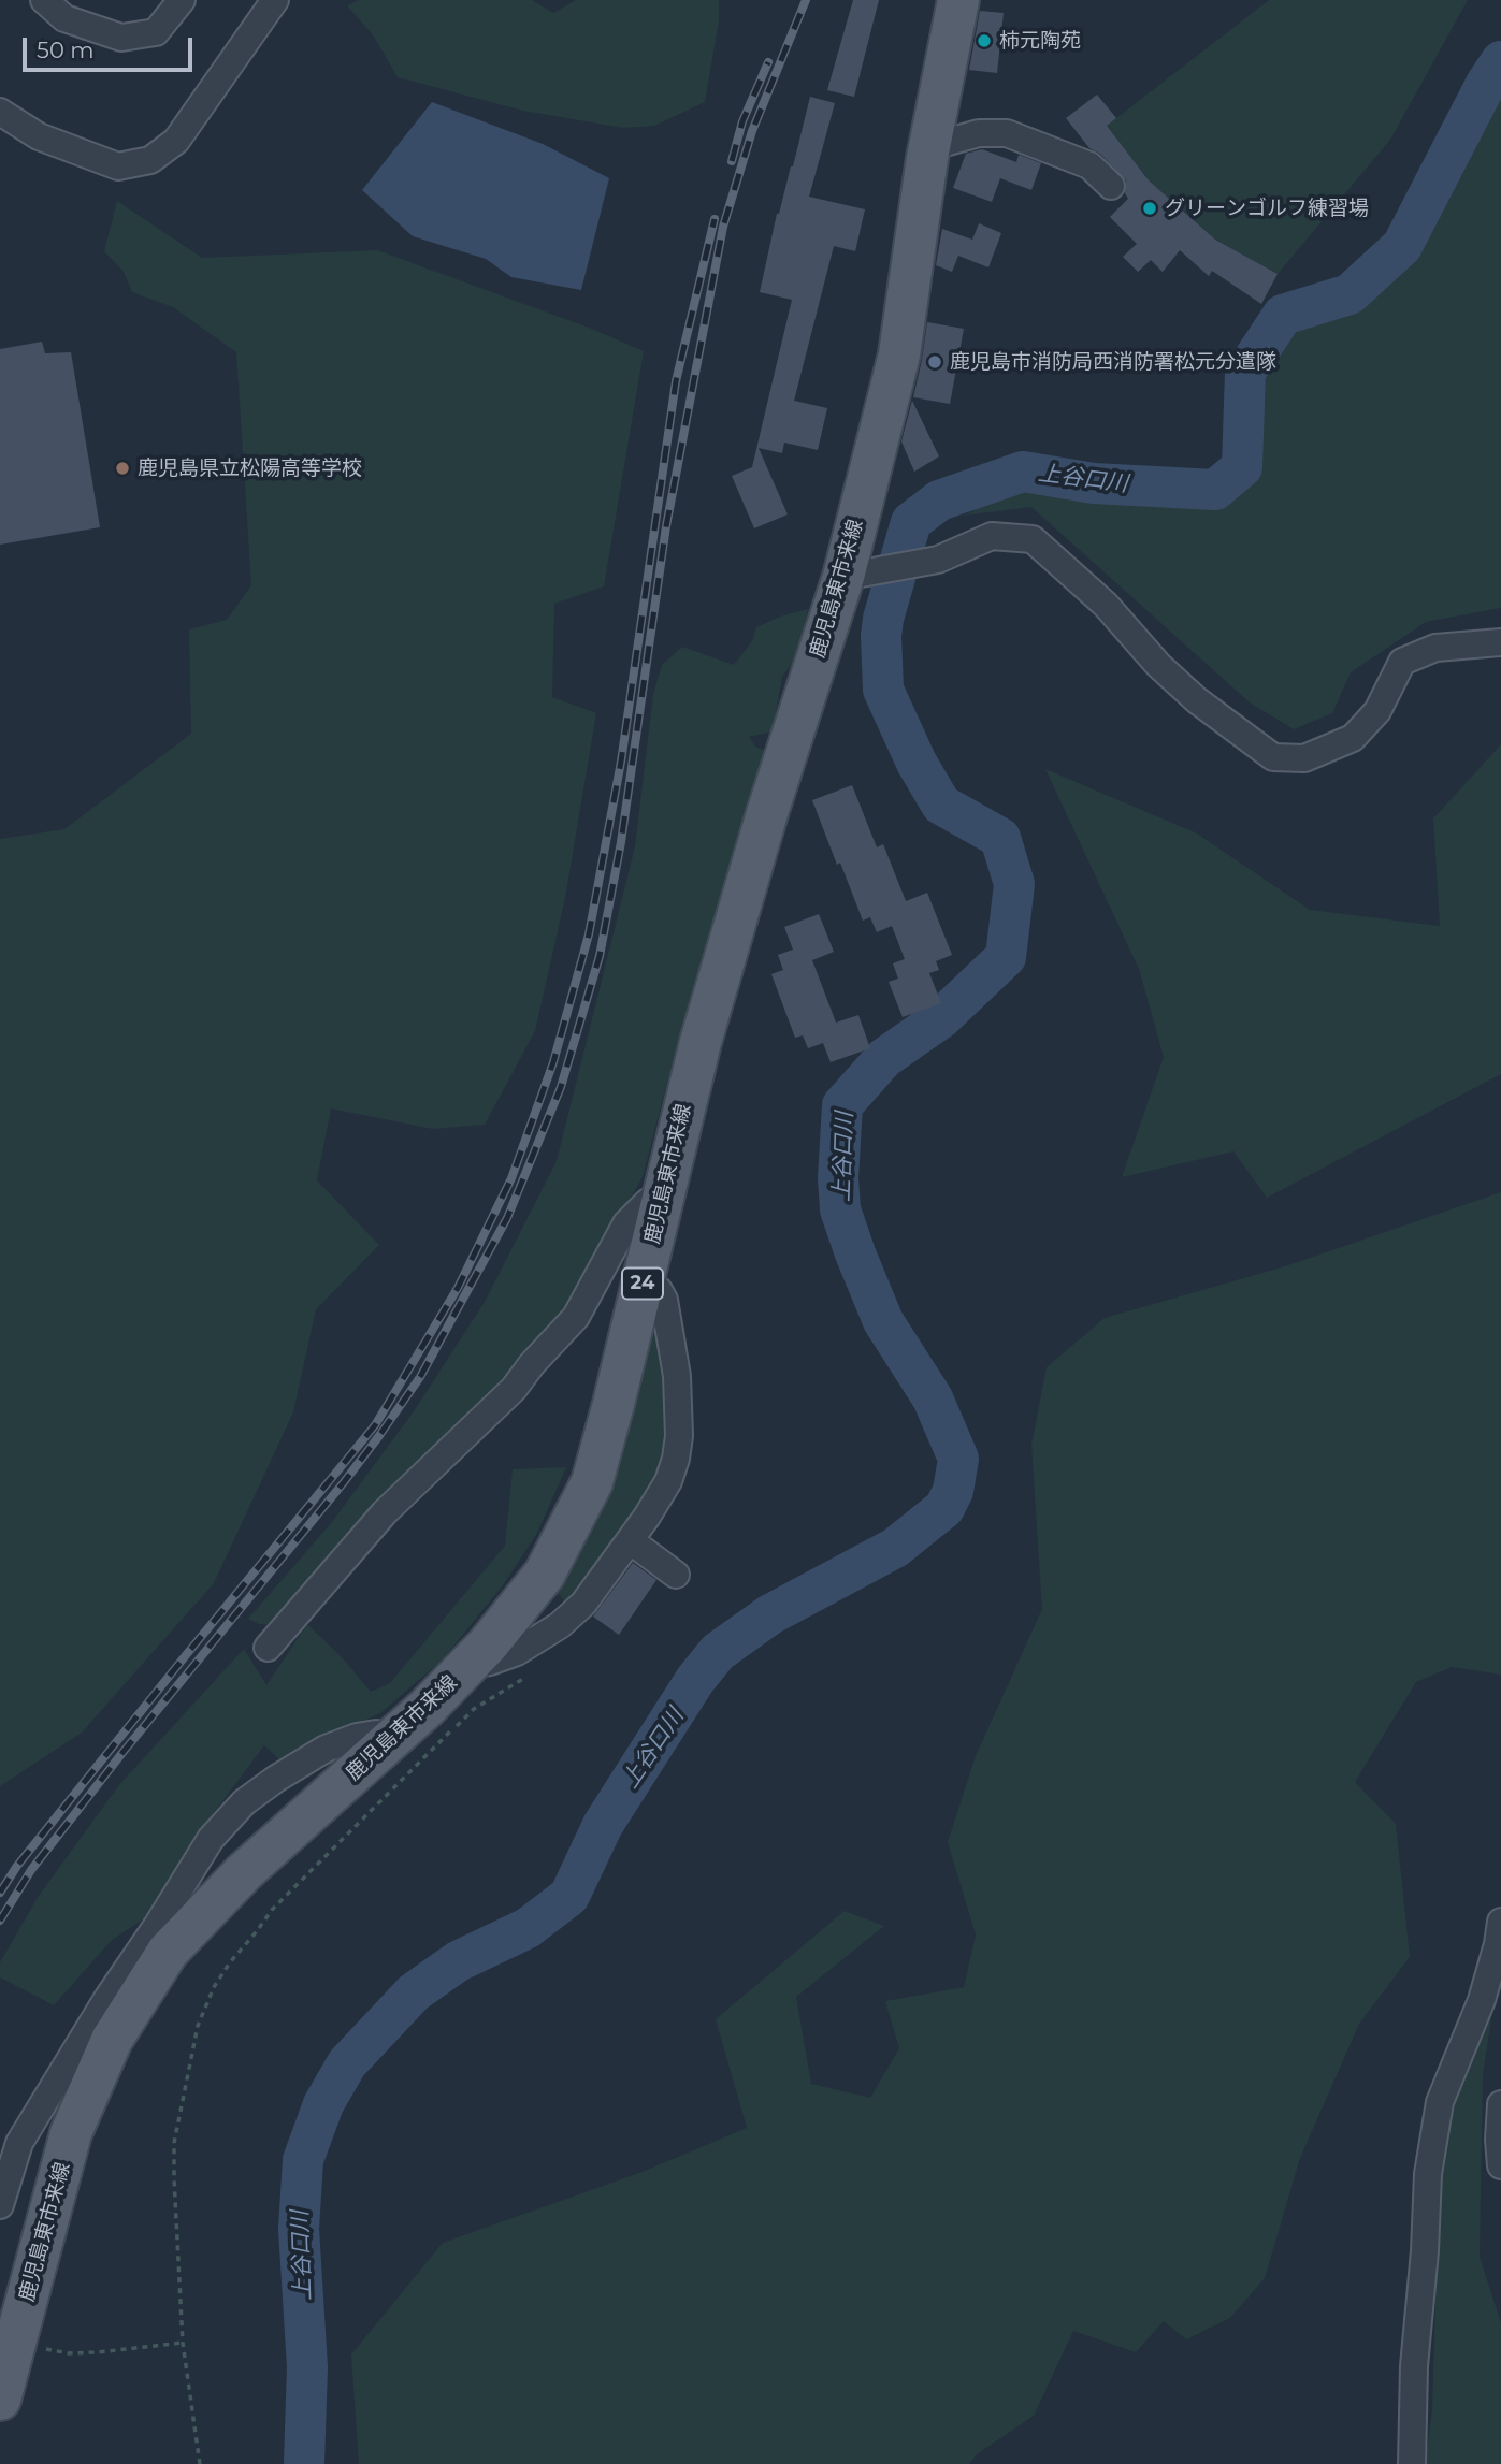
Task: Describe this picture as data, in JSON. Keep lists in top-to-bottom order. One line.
{"streets":{"main road":["鹿児島東市来線","24"]},"water":["上谷口川"],"places":["柿元陶苑","グリーンゴルフ練習場","鹿児島市消防局西消防署松元分遣隊","鹿児島県立松陽高等学校"],"scale_bar":"50 m"}
